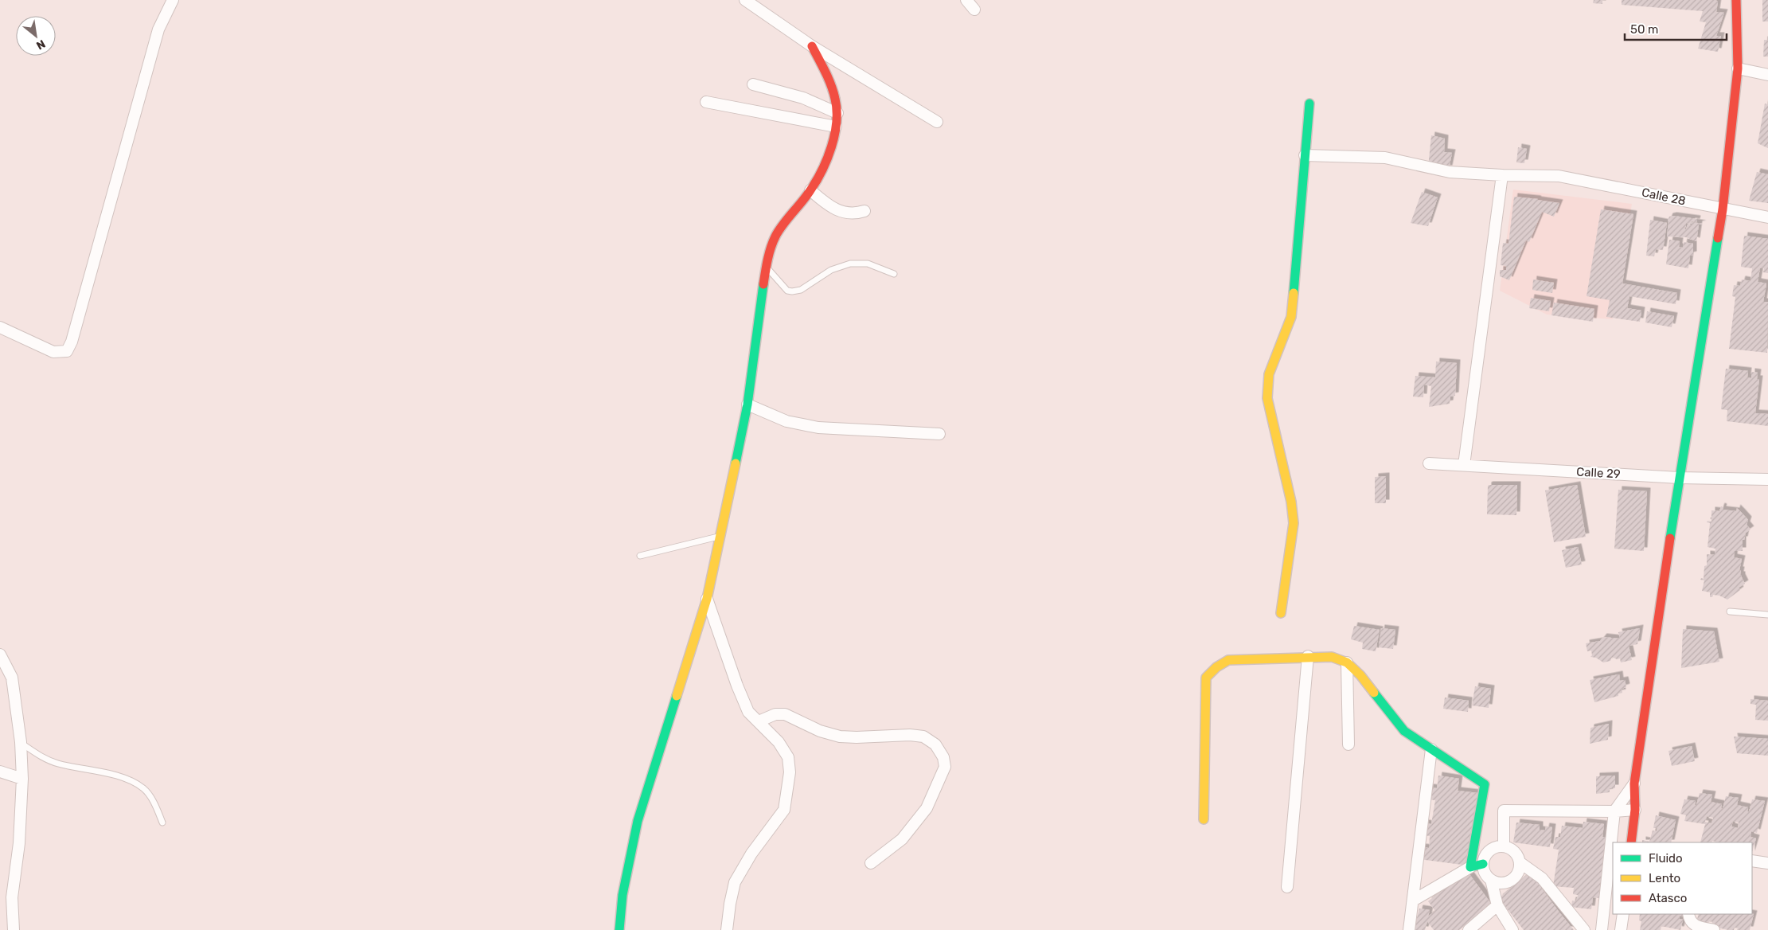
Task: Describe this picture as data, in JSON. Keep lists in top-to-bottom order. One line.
{"streets":{"street":["Calle 28","Calle 29"]},"legend":["Fluido","Lento","Atasco"],"scale_bar":"50 m","north":"bottom right"}
